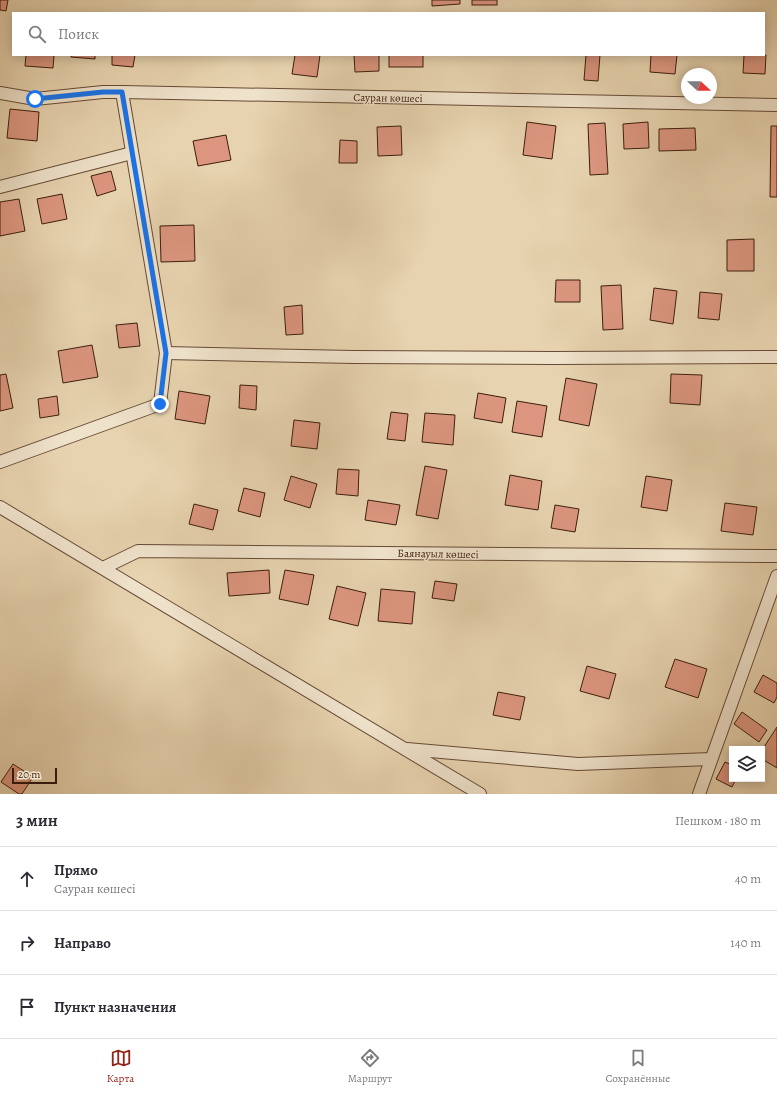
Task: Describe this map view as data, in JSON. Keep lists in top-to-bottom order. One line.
{"streets":{"street":["Сауран көшесі","Баянауыл көшесі"]},"scale_bar":"20 m","north":"right","page":{"search":"Поиск","scale":"20 m","heading":["3 мин","Пешком · 180 m"],"list":[["Прямо","Сауран көшесі","40 m"],["Направо","140 m"],"Пункт назначения"],"nav":["Карта","Маршрут","Сохранённые"]}}
